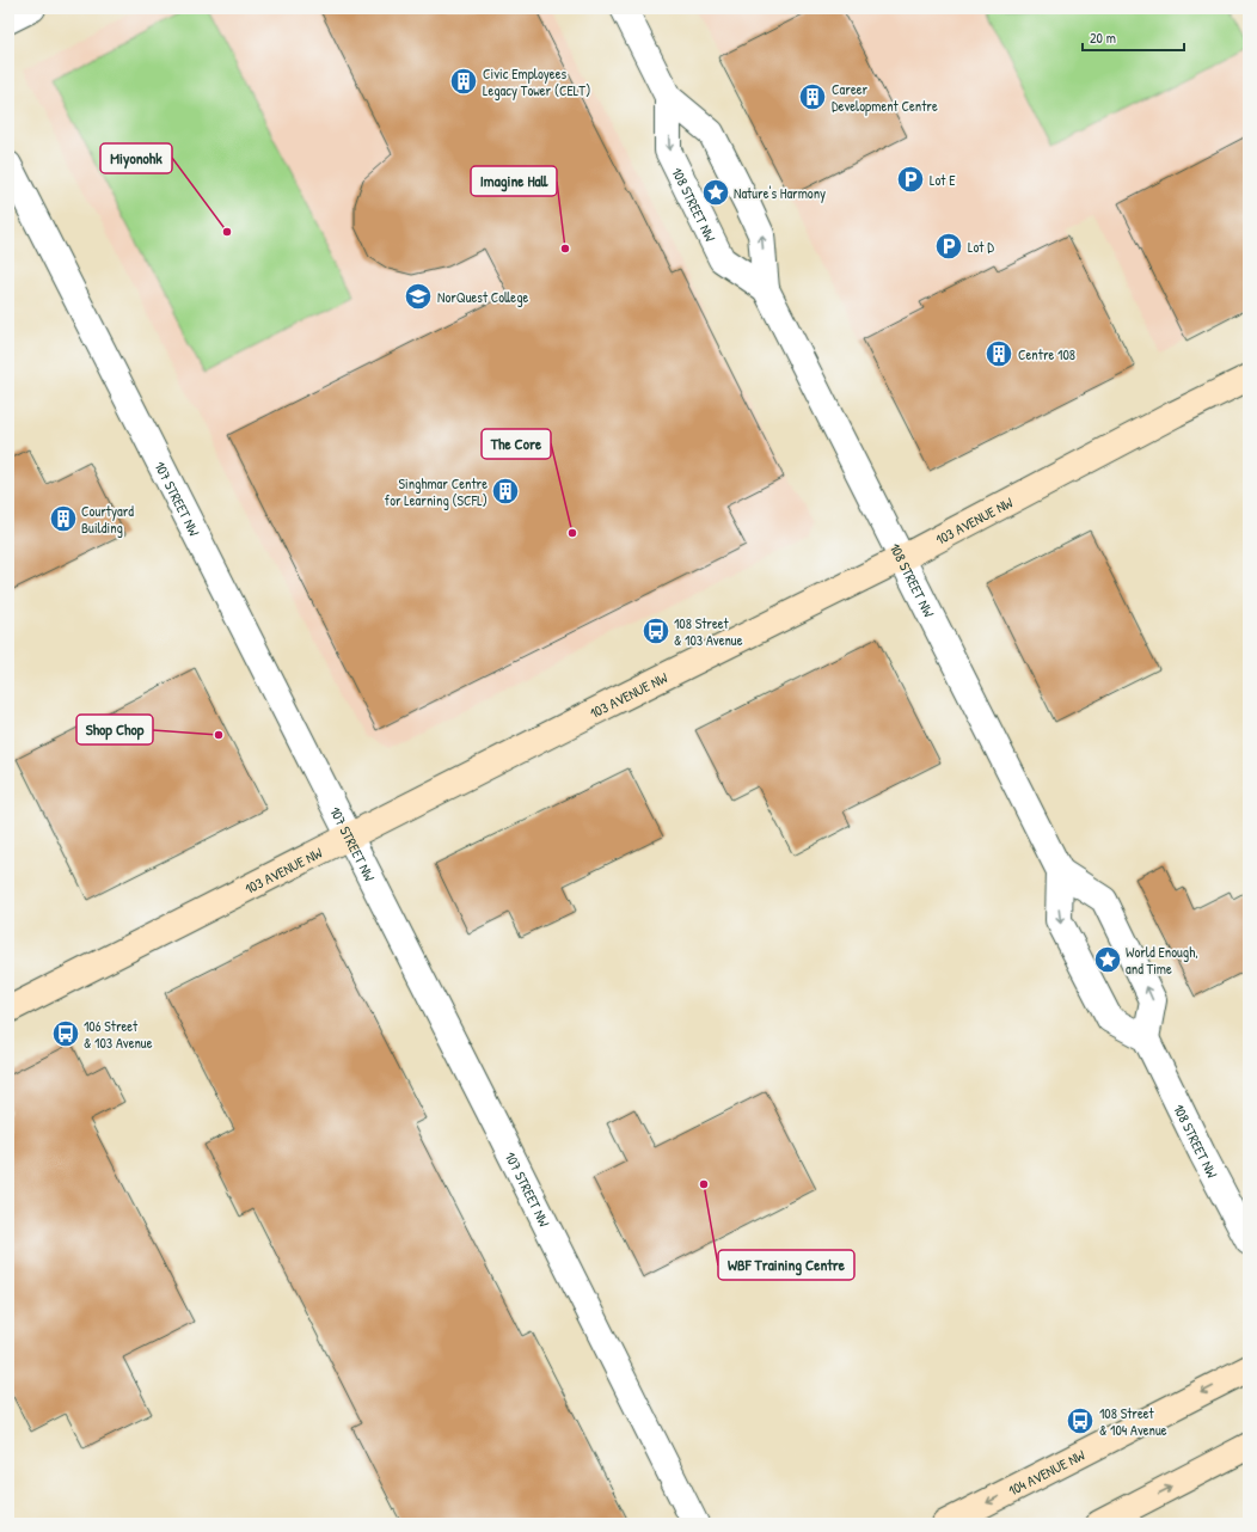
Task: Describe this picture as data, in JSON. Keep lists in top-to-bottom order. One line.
{"streets":{"street":["108 STREET NW","107 STREET NW","103 AVENUE NW","104 AVENUE NW"]},"crossings":[["108 STREET NW","103 AVENUE NW"],["107 STREET NW","103 AVENUE NW"]],"places":{"building":["Civic Employees Legacy Tower (CELT)","Career Development Centre","Centre 108","Singhmar Centre for Learning (SCFL)","Courtyard Building"],"parking":["Lot E","Lot D"],"place":["Nature's Harmony","World Enough, and Time"],"other":["Miyonohk","Imagine Hall","The Core","Shop Chop","WBF Training Centre"],"school or university":["NorQuest College"],"bus stop":["108 Street & 103 Avenue","106 Street & 103 Avenue","108 Street & 104 Avenue"]},"scale_bar":"20 m"}
